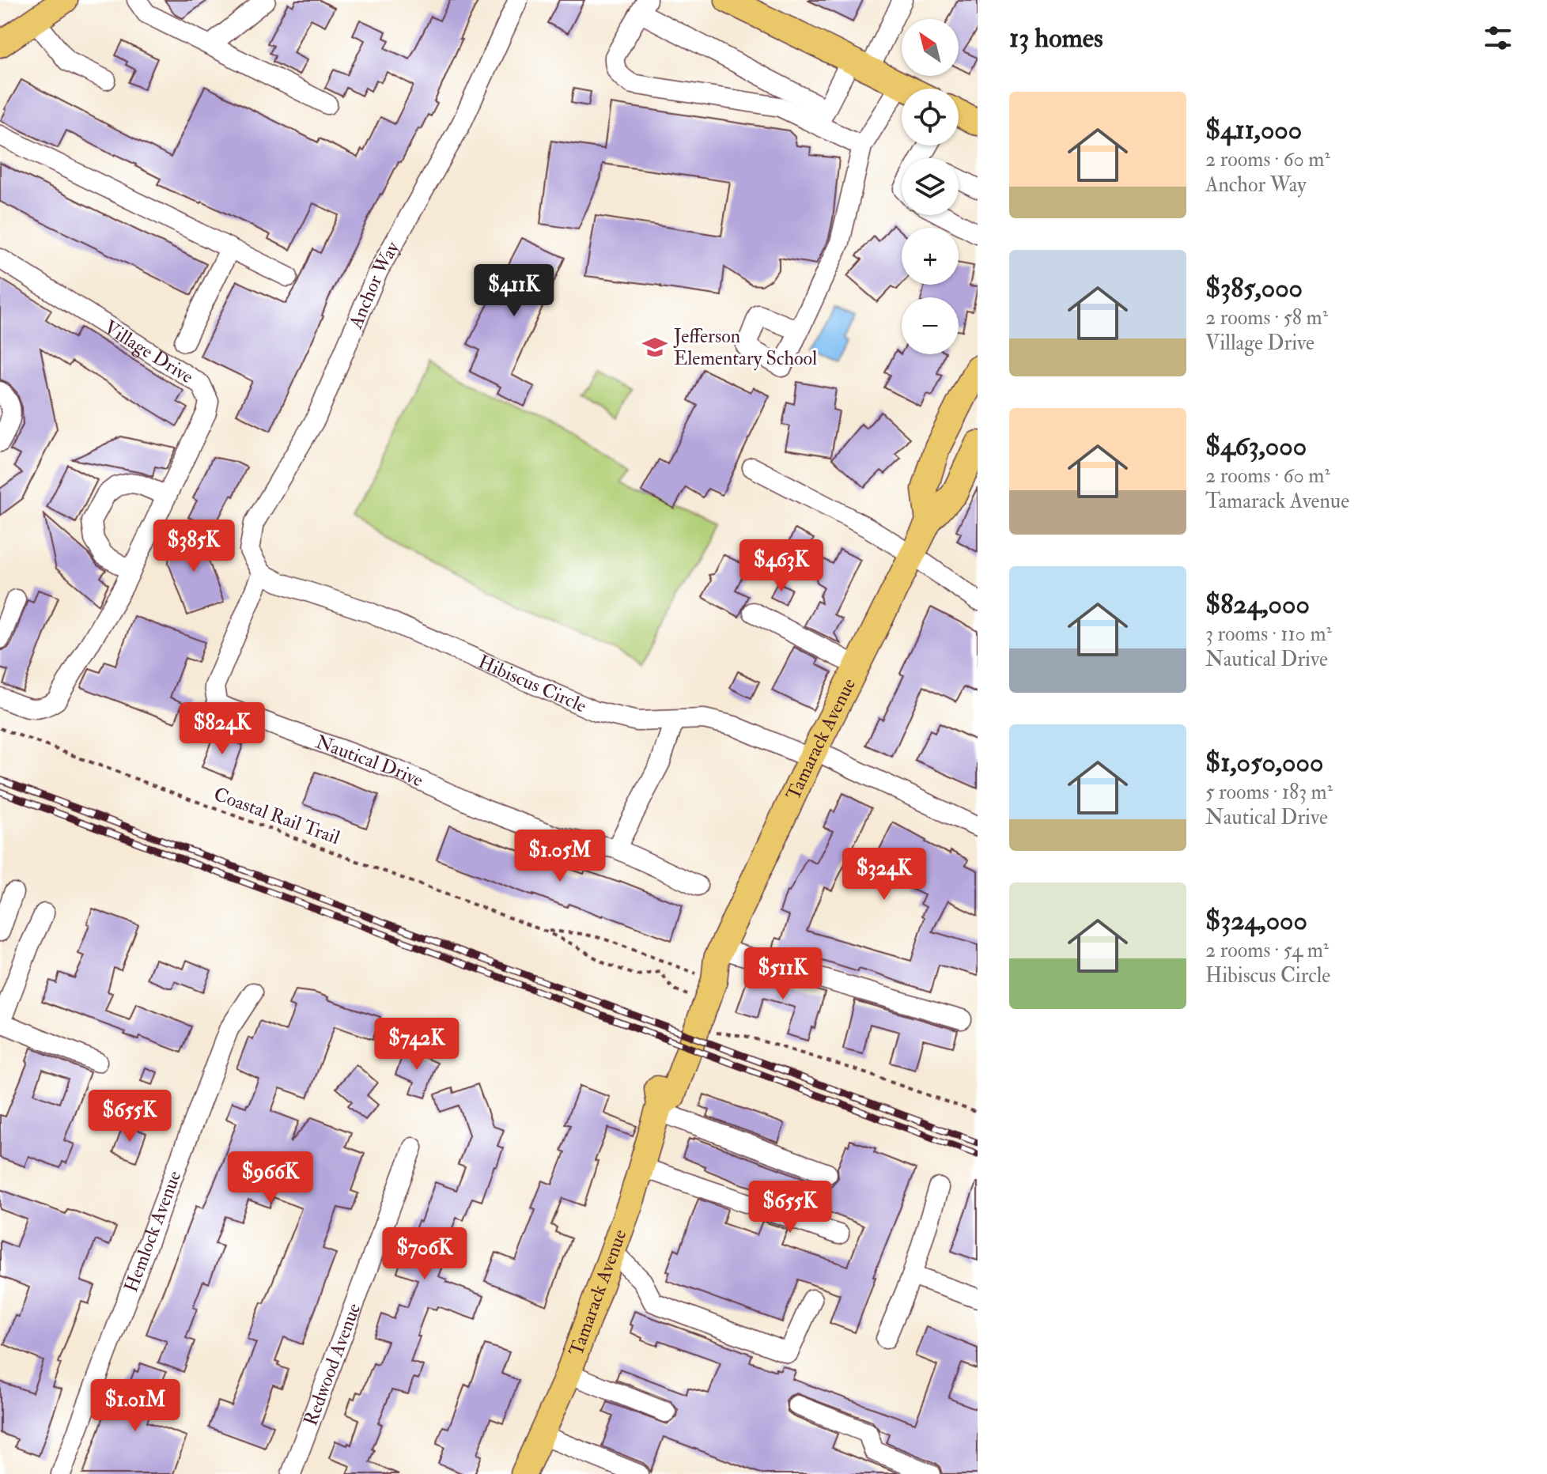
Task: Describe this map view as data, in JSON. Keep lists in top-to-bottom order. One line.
{"streets":{"main road":["Tamarack Avenue"],"street":["Anchor Way","Village Drive","Hibiscus Circle","Nautical Drive","Hemlock Avenue","Redwood Avenue"],"path":["Coastal Rail Trail"]},"crossings":[["Anchor Way","Hibiscus Circle"],["Anchor Way","Nautical Drive"],["Hibiscus Circle","Tamarack Avenue"],["Hibiscus Circle","Nautical Drive"],["Tamarack Avenue","Coastal Rail Trail"]],"places":{"school or university":["Jefferson Elementary School"]},"north":"top left","page":{"heading":"13 homes","map_buttons":["+","−"],"list":[{"name":"$411,000","note":"2 rooms · 60 m² · Anchor Way"},{"name":"$385,000","note":"2 rooms · 58 m² · Village Drive"},{"name":"$463,000","note":"2 rooms · 60 m² · Tamarack Avenue"},{"name":"$824,000","note":"3 rooms · 110 m² · Nautical Drive"},{"name":"$1,050,000","note":"5 rooms · 183 m² · Nautical Drive"},{"name":"$324,000","note":"2 rooms · 54 m² · Hibiscus Circle"}],"price":["$411K","$385K","$463K","$824K","$1.05M","$324K","$511K","$742K","$655K","$966K","$655K","$706K","$1.01M"]}}
